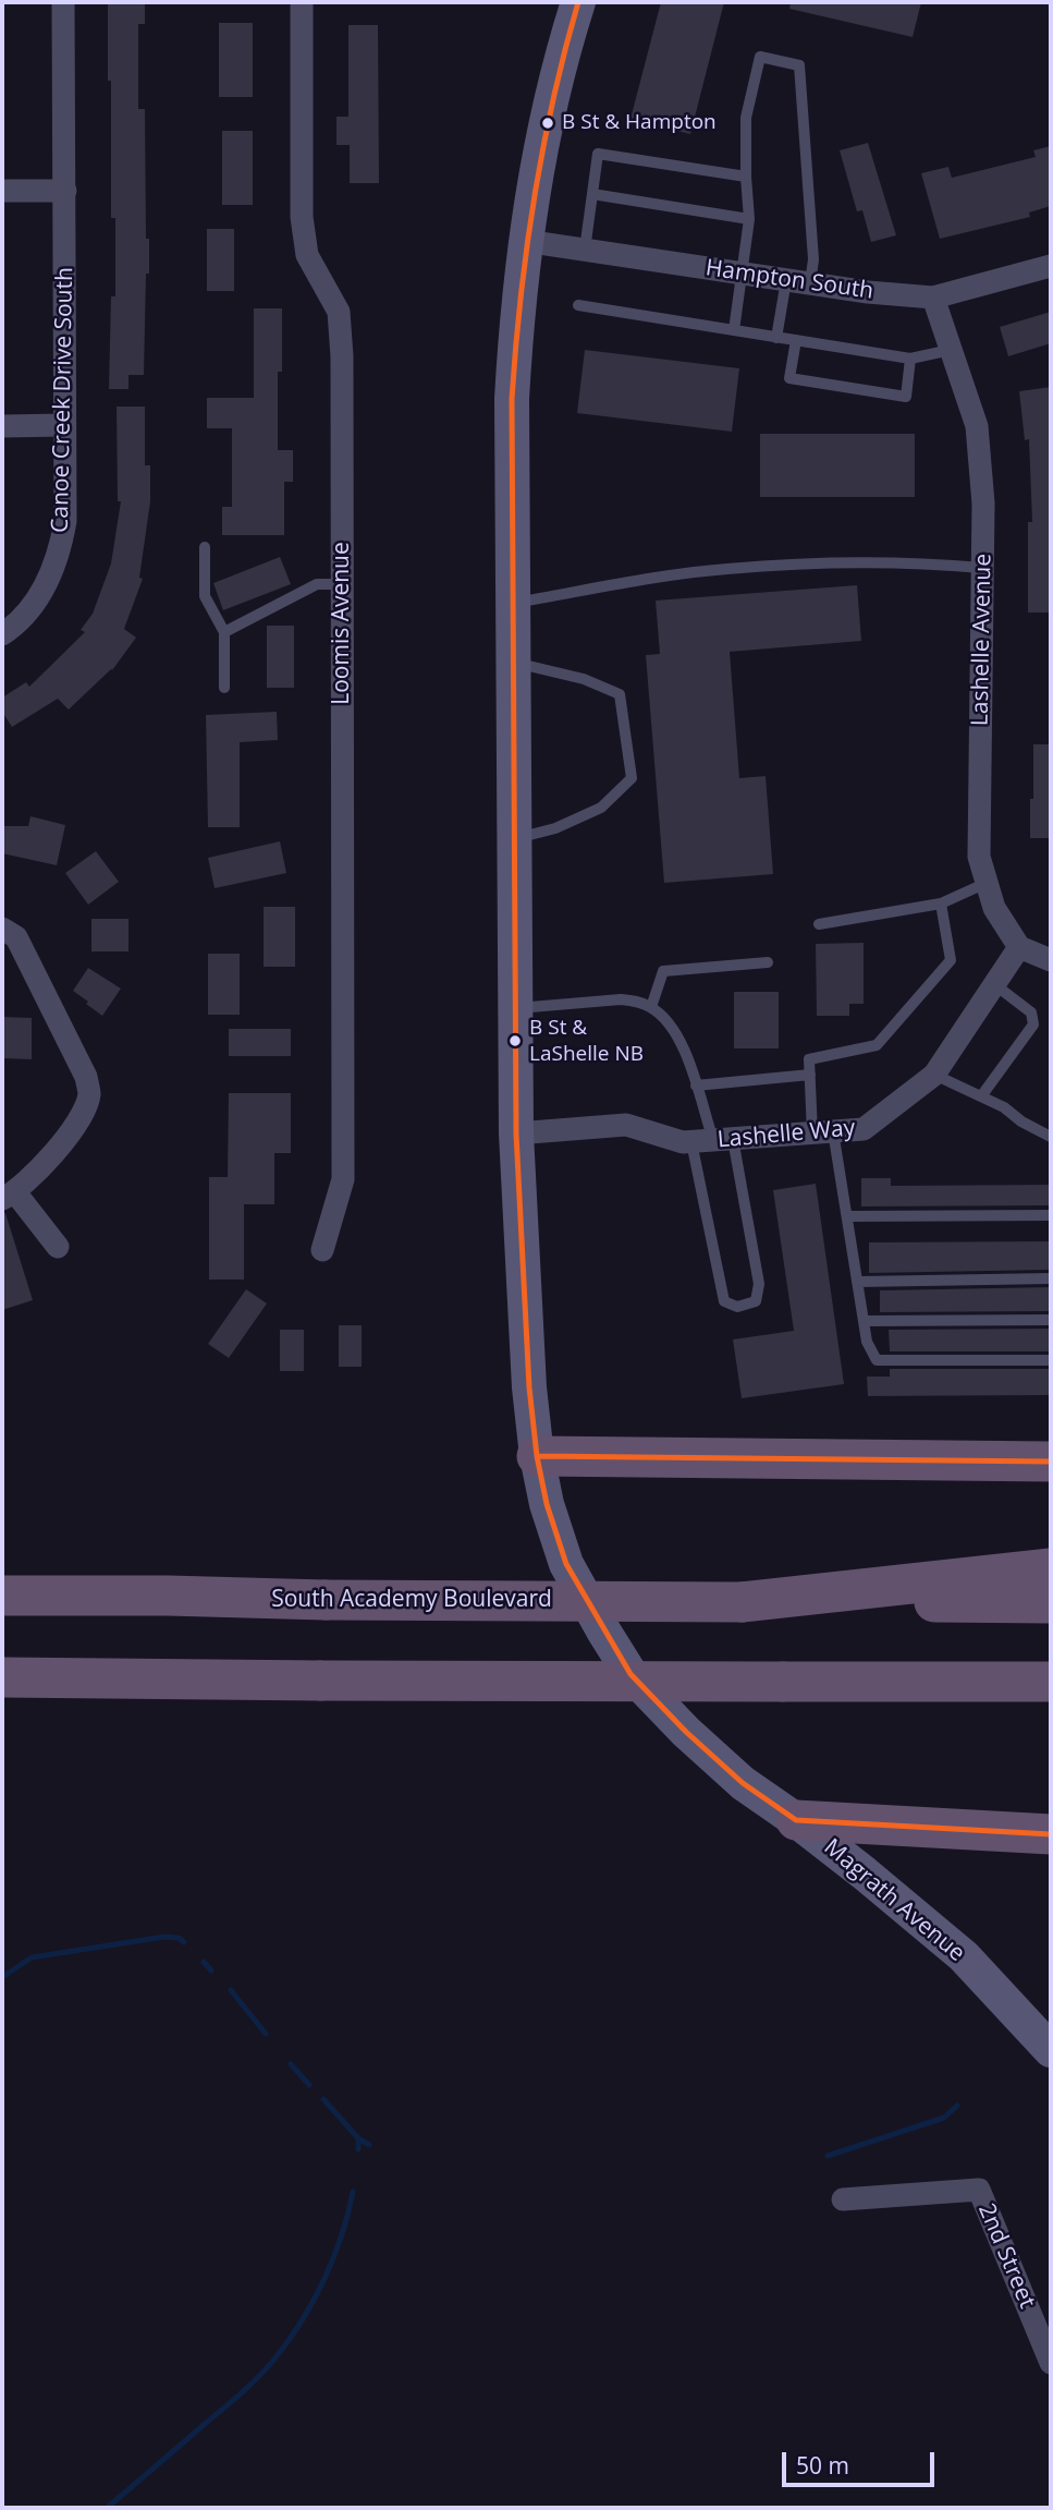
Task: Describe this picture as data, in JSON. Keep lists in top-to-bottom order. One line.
{"streets":{"highway":["South Academy Boulevard"],"main road":["Magrath Avenue"],"street":["Hampton South","Canoe Creek Drive South","Loomis Avenue","Lashelle Avenue","Lashelle Way","2nd Street"]},"crossings":[["Hampton South","Lashelle Avenue"],["Hampton South","Magrath Avenue"],["Lashelle Avenue","Lashelle Way"],["Lashelle Way","Magrath Avenue"]],"places":["B St & Hampton","B St & LaShelle NB"],"scale_bar":"50 m"}
